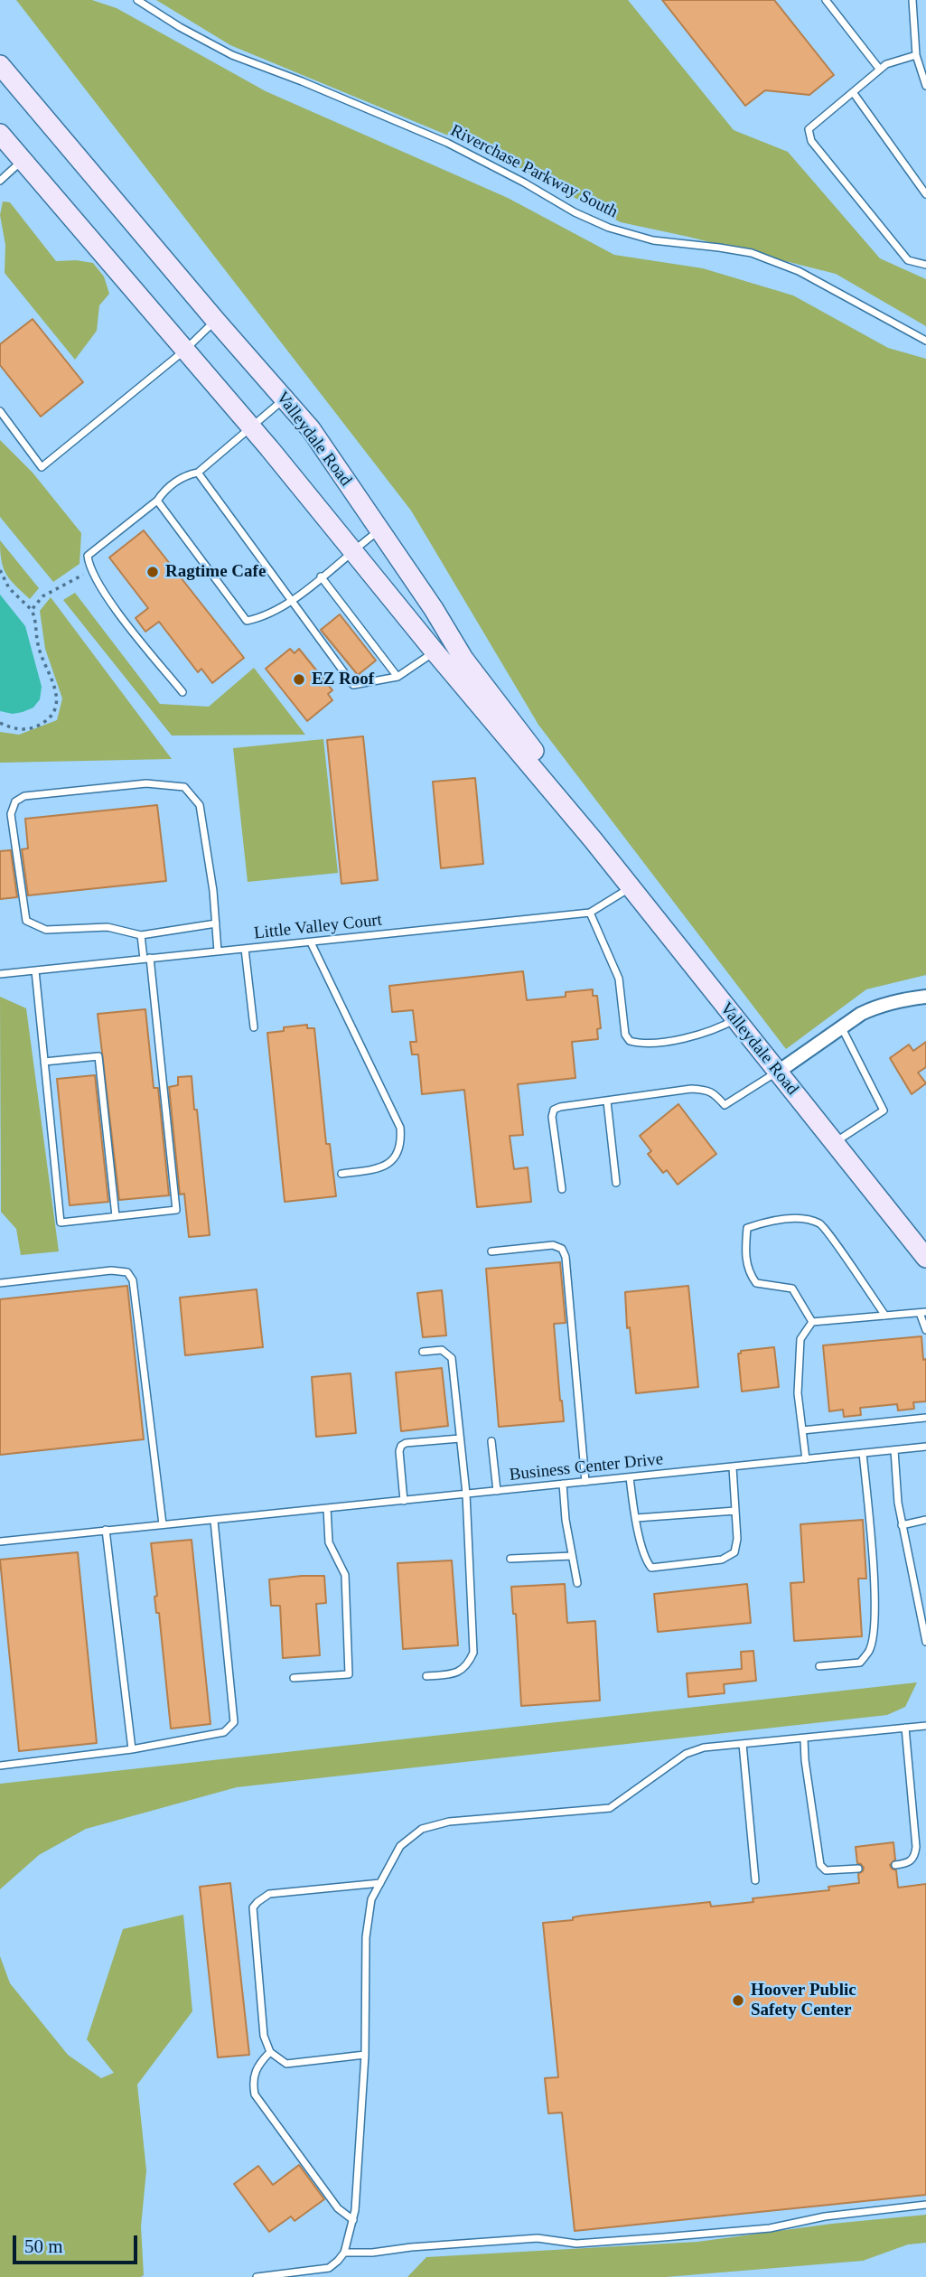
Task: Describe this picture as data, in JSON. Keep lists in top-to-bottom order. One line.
{"streets":{"main road":["Valleydale Road"],"lane":["Riverchase Parkway South","Little Valley Court","Business Center Drive"]},"crossings":[["Valleydale Road","Little Valley Court"]],"places":["Ragtime Cafe","EZ Roof","Hoover Public Safety Center"],"scale_bar":"50 m"}
